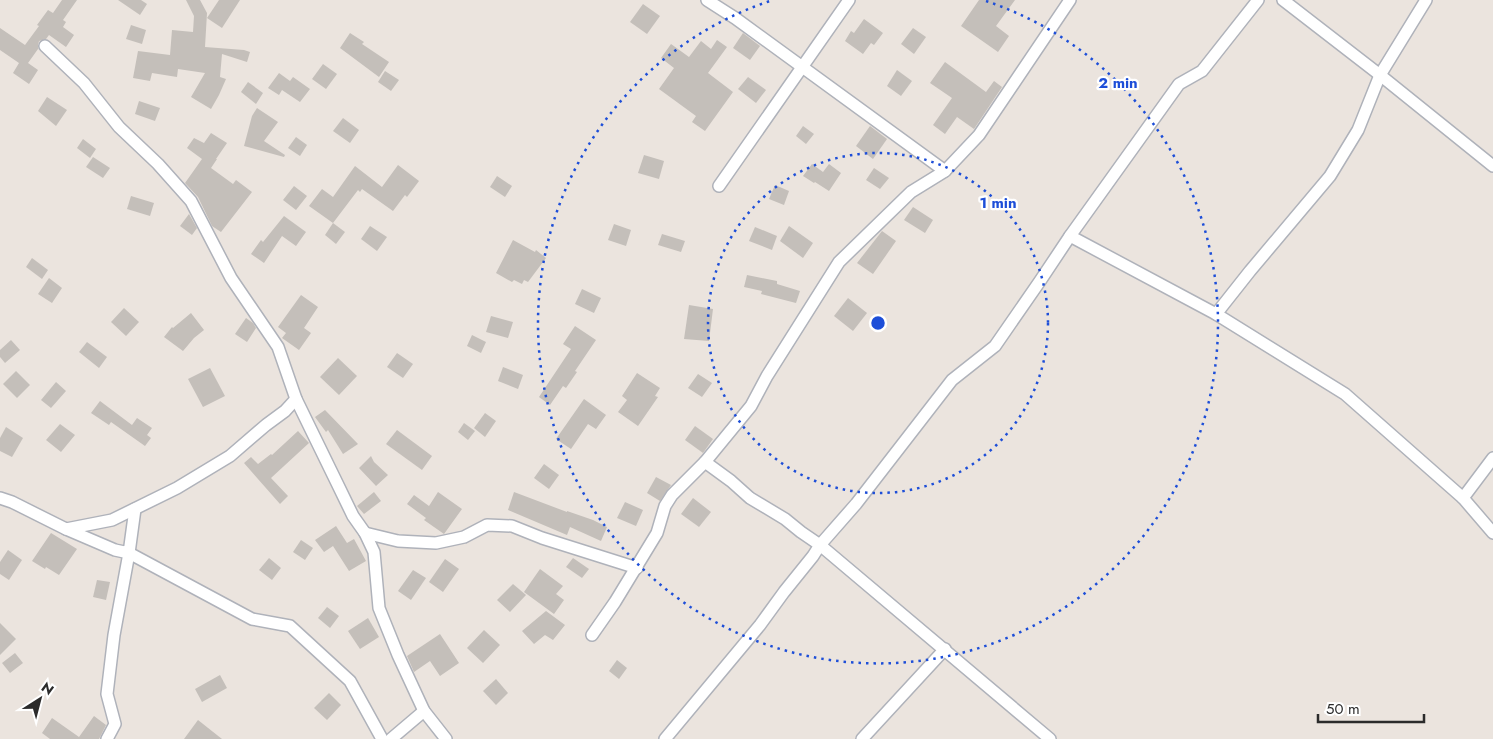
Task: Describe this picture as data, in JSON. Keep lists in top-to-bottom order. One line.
{"scale_bar":"50 m","north":"top right","rings":["2 min","1 min"]}
